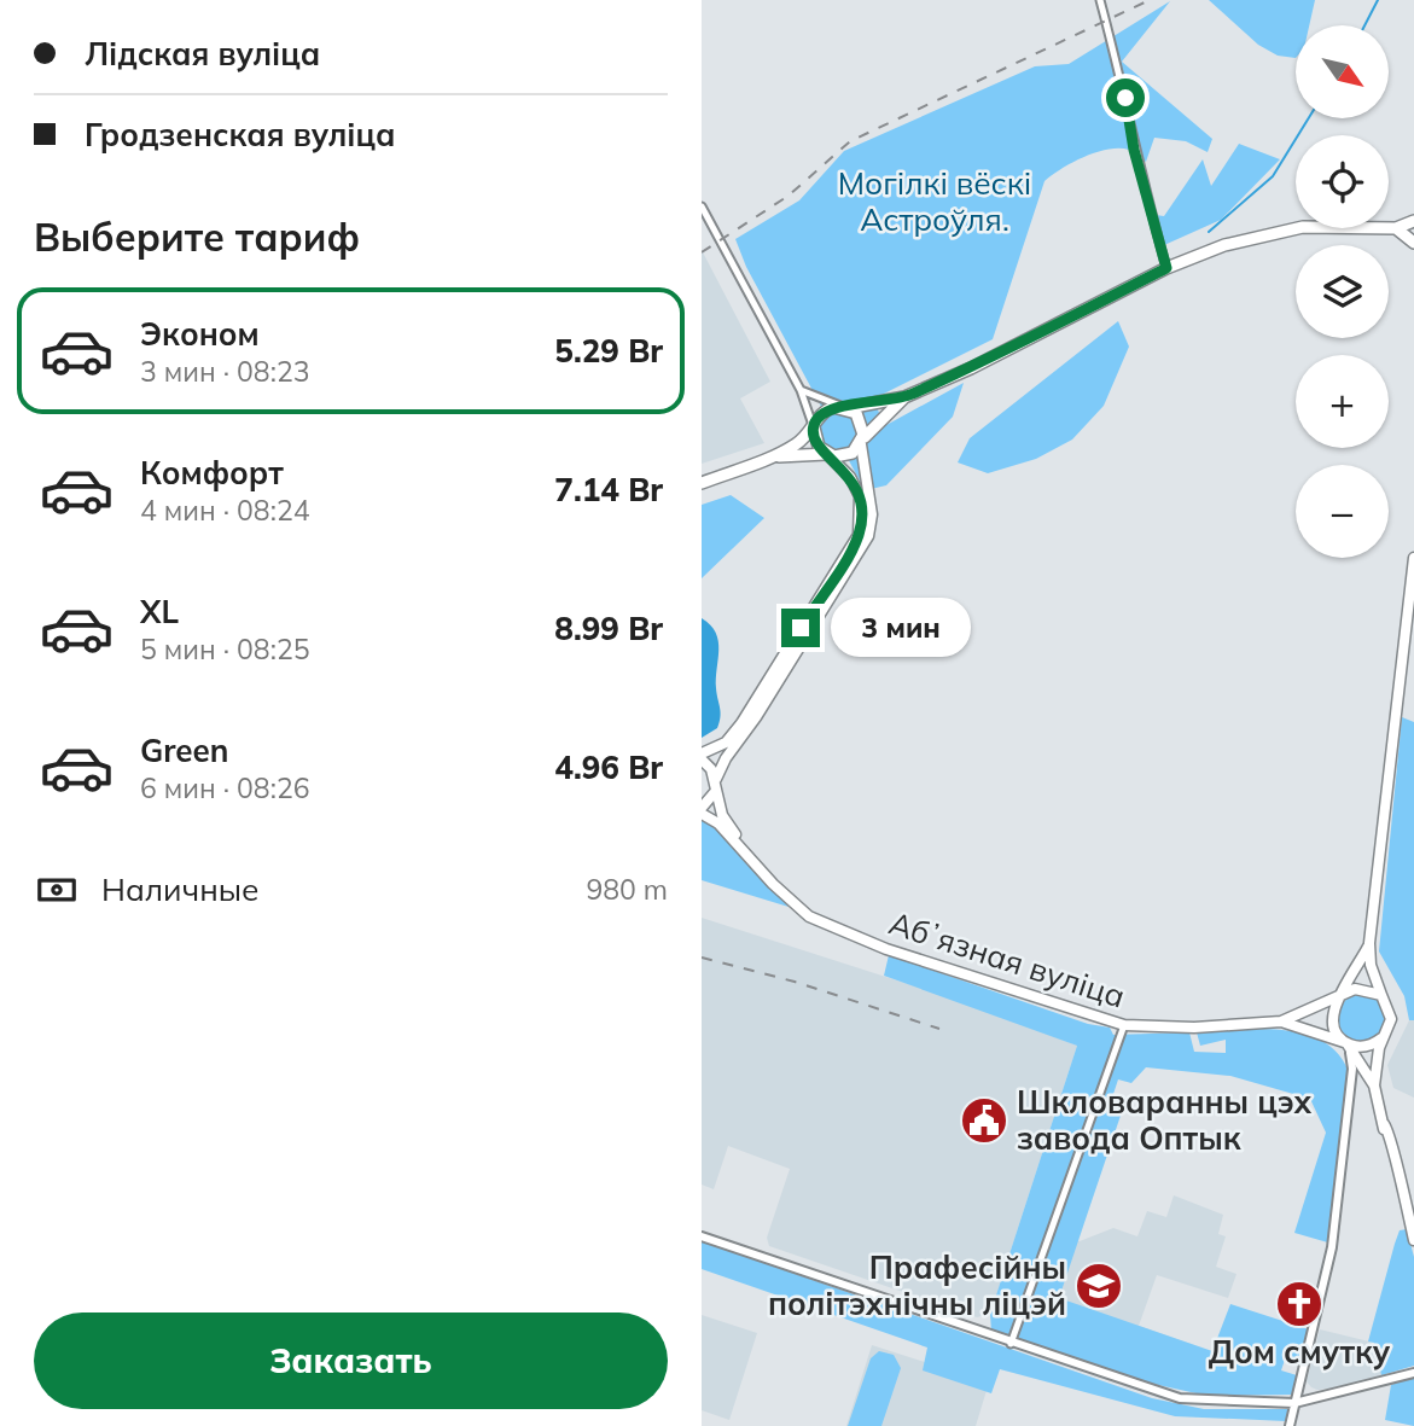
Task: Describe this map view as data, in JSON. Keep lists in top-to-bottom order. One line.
{"streets":{"main road":["Абʼязная вуліца"]},"parks":["Могілкі вёскі Астроўля."],"places":{"public building":["Шкловаранны цэх завода Оптык"],"school or university":["Прафесійны політэхнічны ліцэй"],"church":["Дом смутку"]},"north":"bottom right","page":{"banner":["Лідская вуліца","Гродзенская вуліца"],"map_buttons":["+","−"],"heading":"Выберите тариф","list":[{"name":"Эконом","note":"3 мин · 08:23","value":"5.29 Br"},{"name":"Комфорт","note":"4 мин · 08:24","value":"7.14 Br"},{"name":"XL","note":"5 мин · 08:25","value":"8.99 Br"},{"name":"Green","note":"6 мин · 08:26","value":"4.96 Br"}],"bubble":"3 мин","pay":["Наличные","980 m"],"buttons":"Заказать"}}
